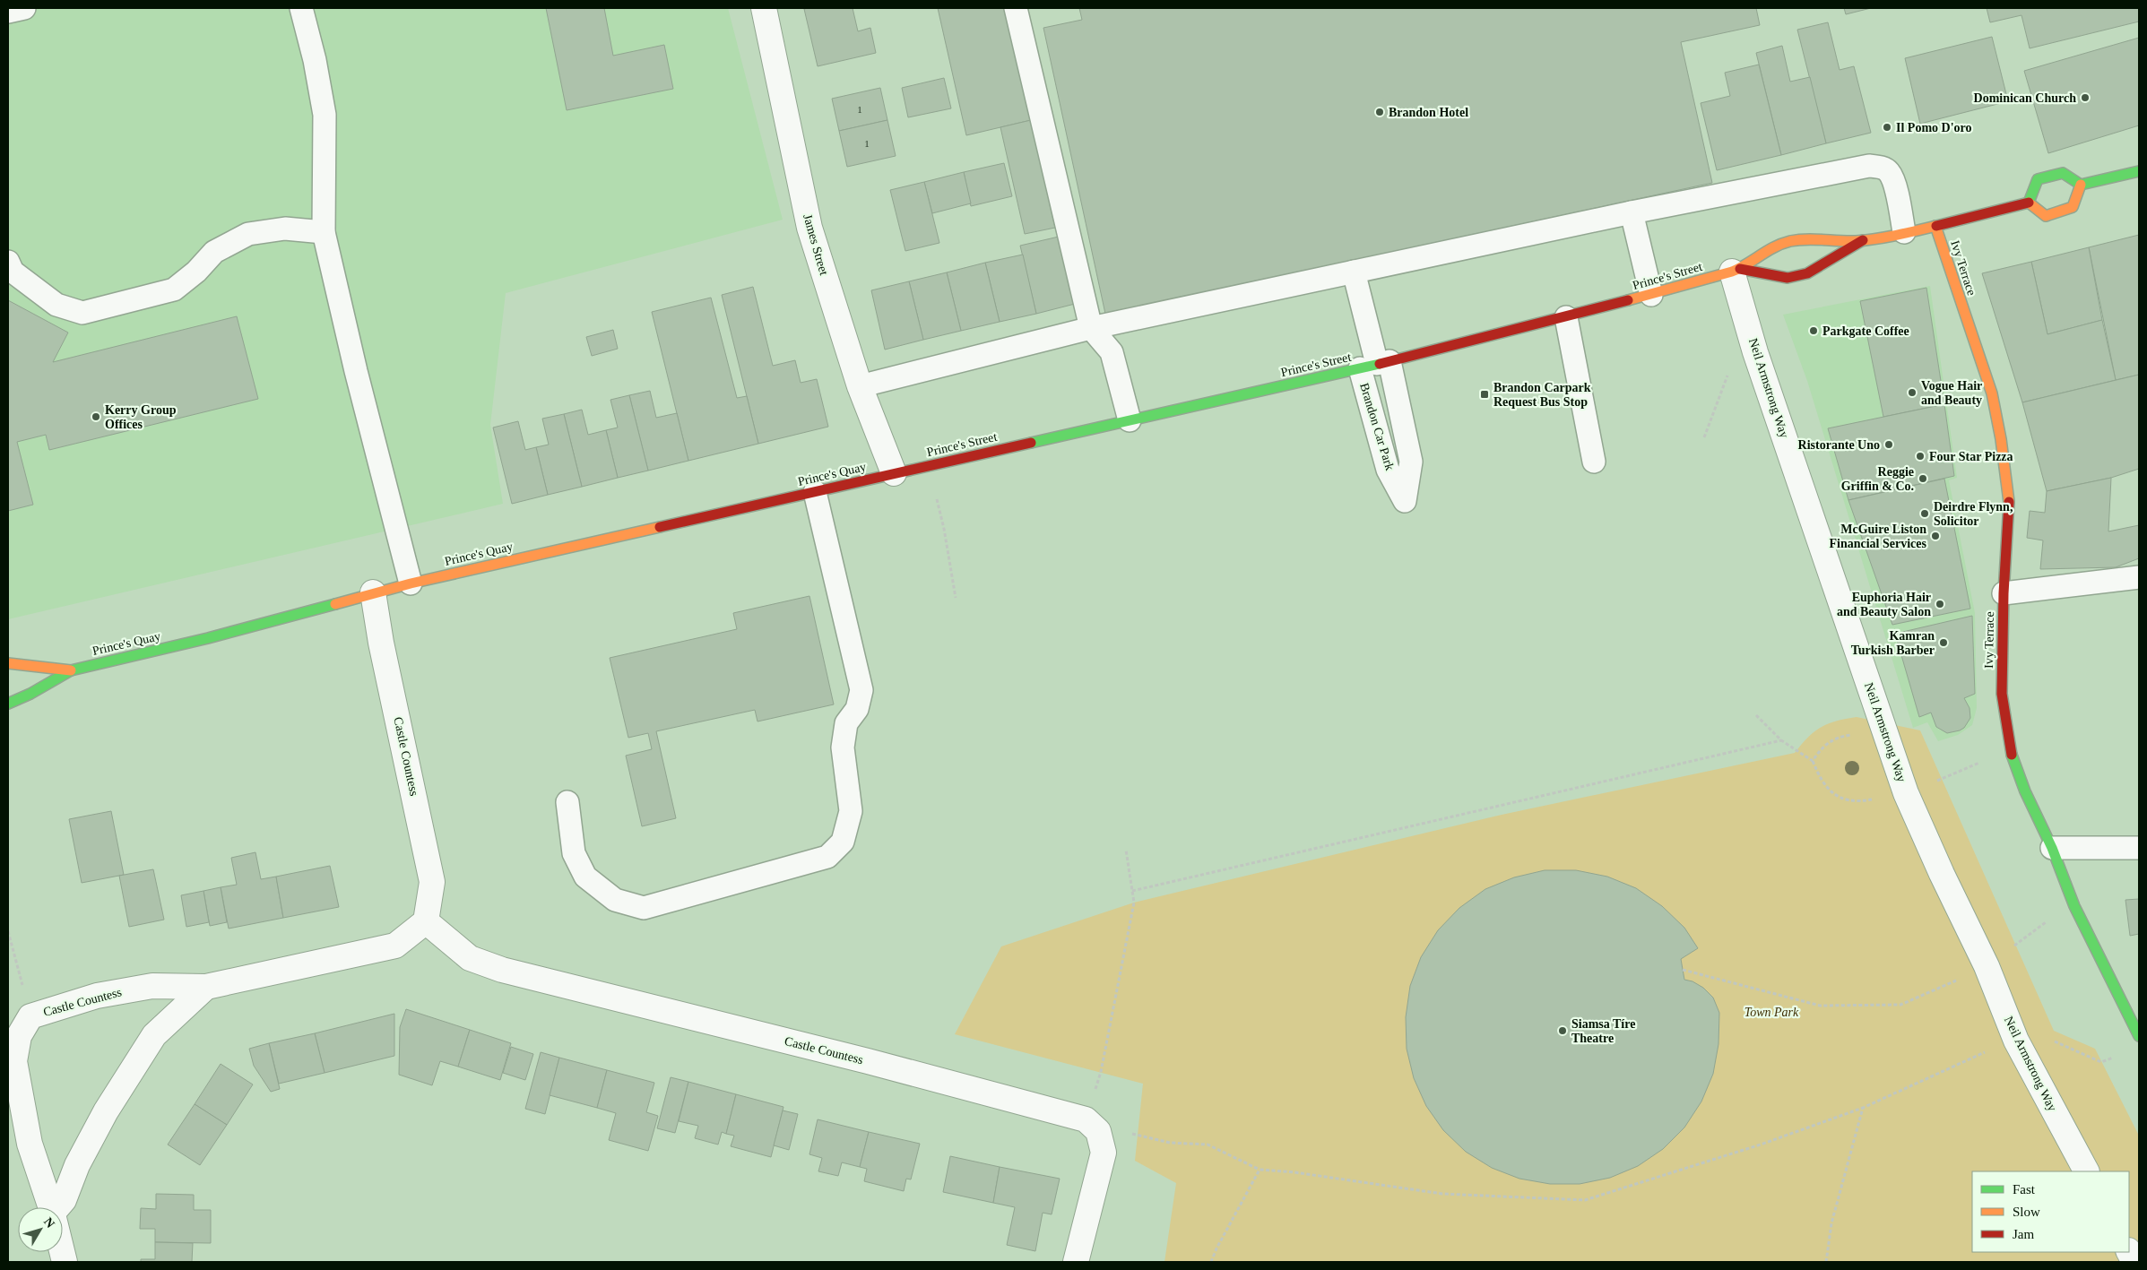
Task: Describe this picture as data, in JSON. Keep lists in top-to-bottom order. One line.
{"streets":{"main road":["Ivy Terrace","Prince's Street","Prince's Quay"],"street":["James Street","Neil Armstrong Way","Castle Countess"],"lane":["Brandon Car Park"]},"crossings":[["James Street","Prince's Street"],["James Street","Prince's Quay"],["Ivy Terrace","Prince's Street"],["Prince's Street","Neil Armstrong Way"],["Prince's Street","Brandon Car Park"],["Prince's Street","Prince's Quay"],["Prince's Quay","Castle Countess"]],"parks":["Town Park"],"places":{"other":["Dominican Church","Brandon Hotel","Il Pomo D'oro","Parkgate Coffee","Vogue Hair and Beauty","Kerry Group Offices","Ristorante Uno","Four Star Pizza","Reggie Griffin & Co.","Deirdre Flynn, Solicitor","McGuire Liston Financial Services","Euphoria Hair and Beauty Salon","Kamran Turkish Barber","Siamsa Tíre Theatre"],"transit":["Brandon Carpark Request Bus Stop"]},"house_numbers":["1","1"],"legend":["Fast","Slow","Jam"],"north":"top right"}
